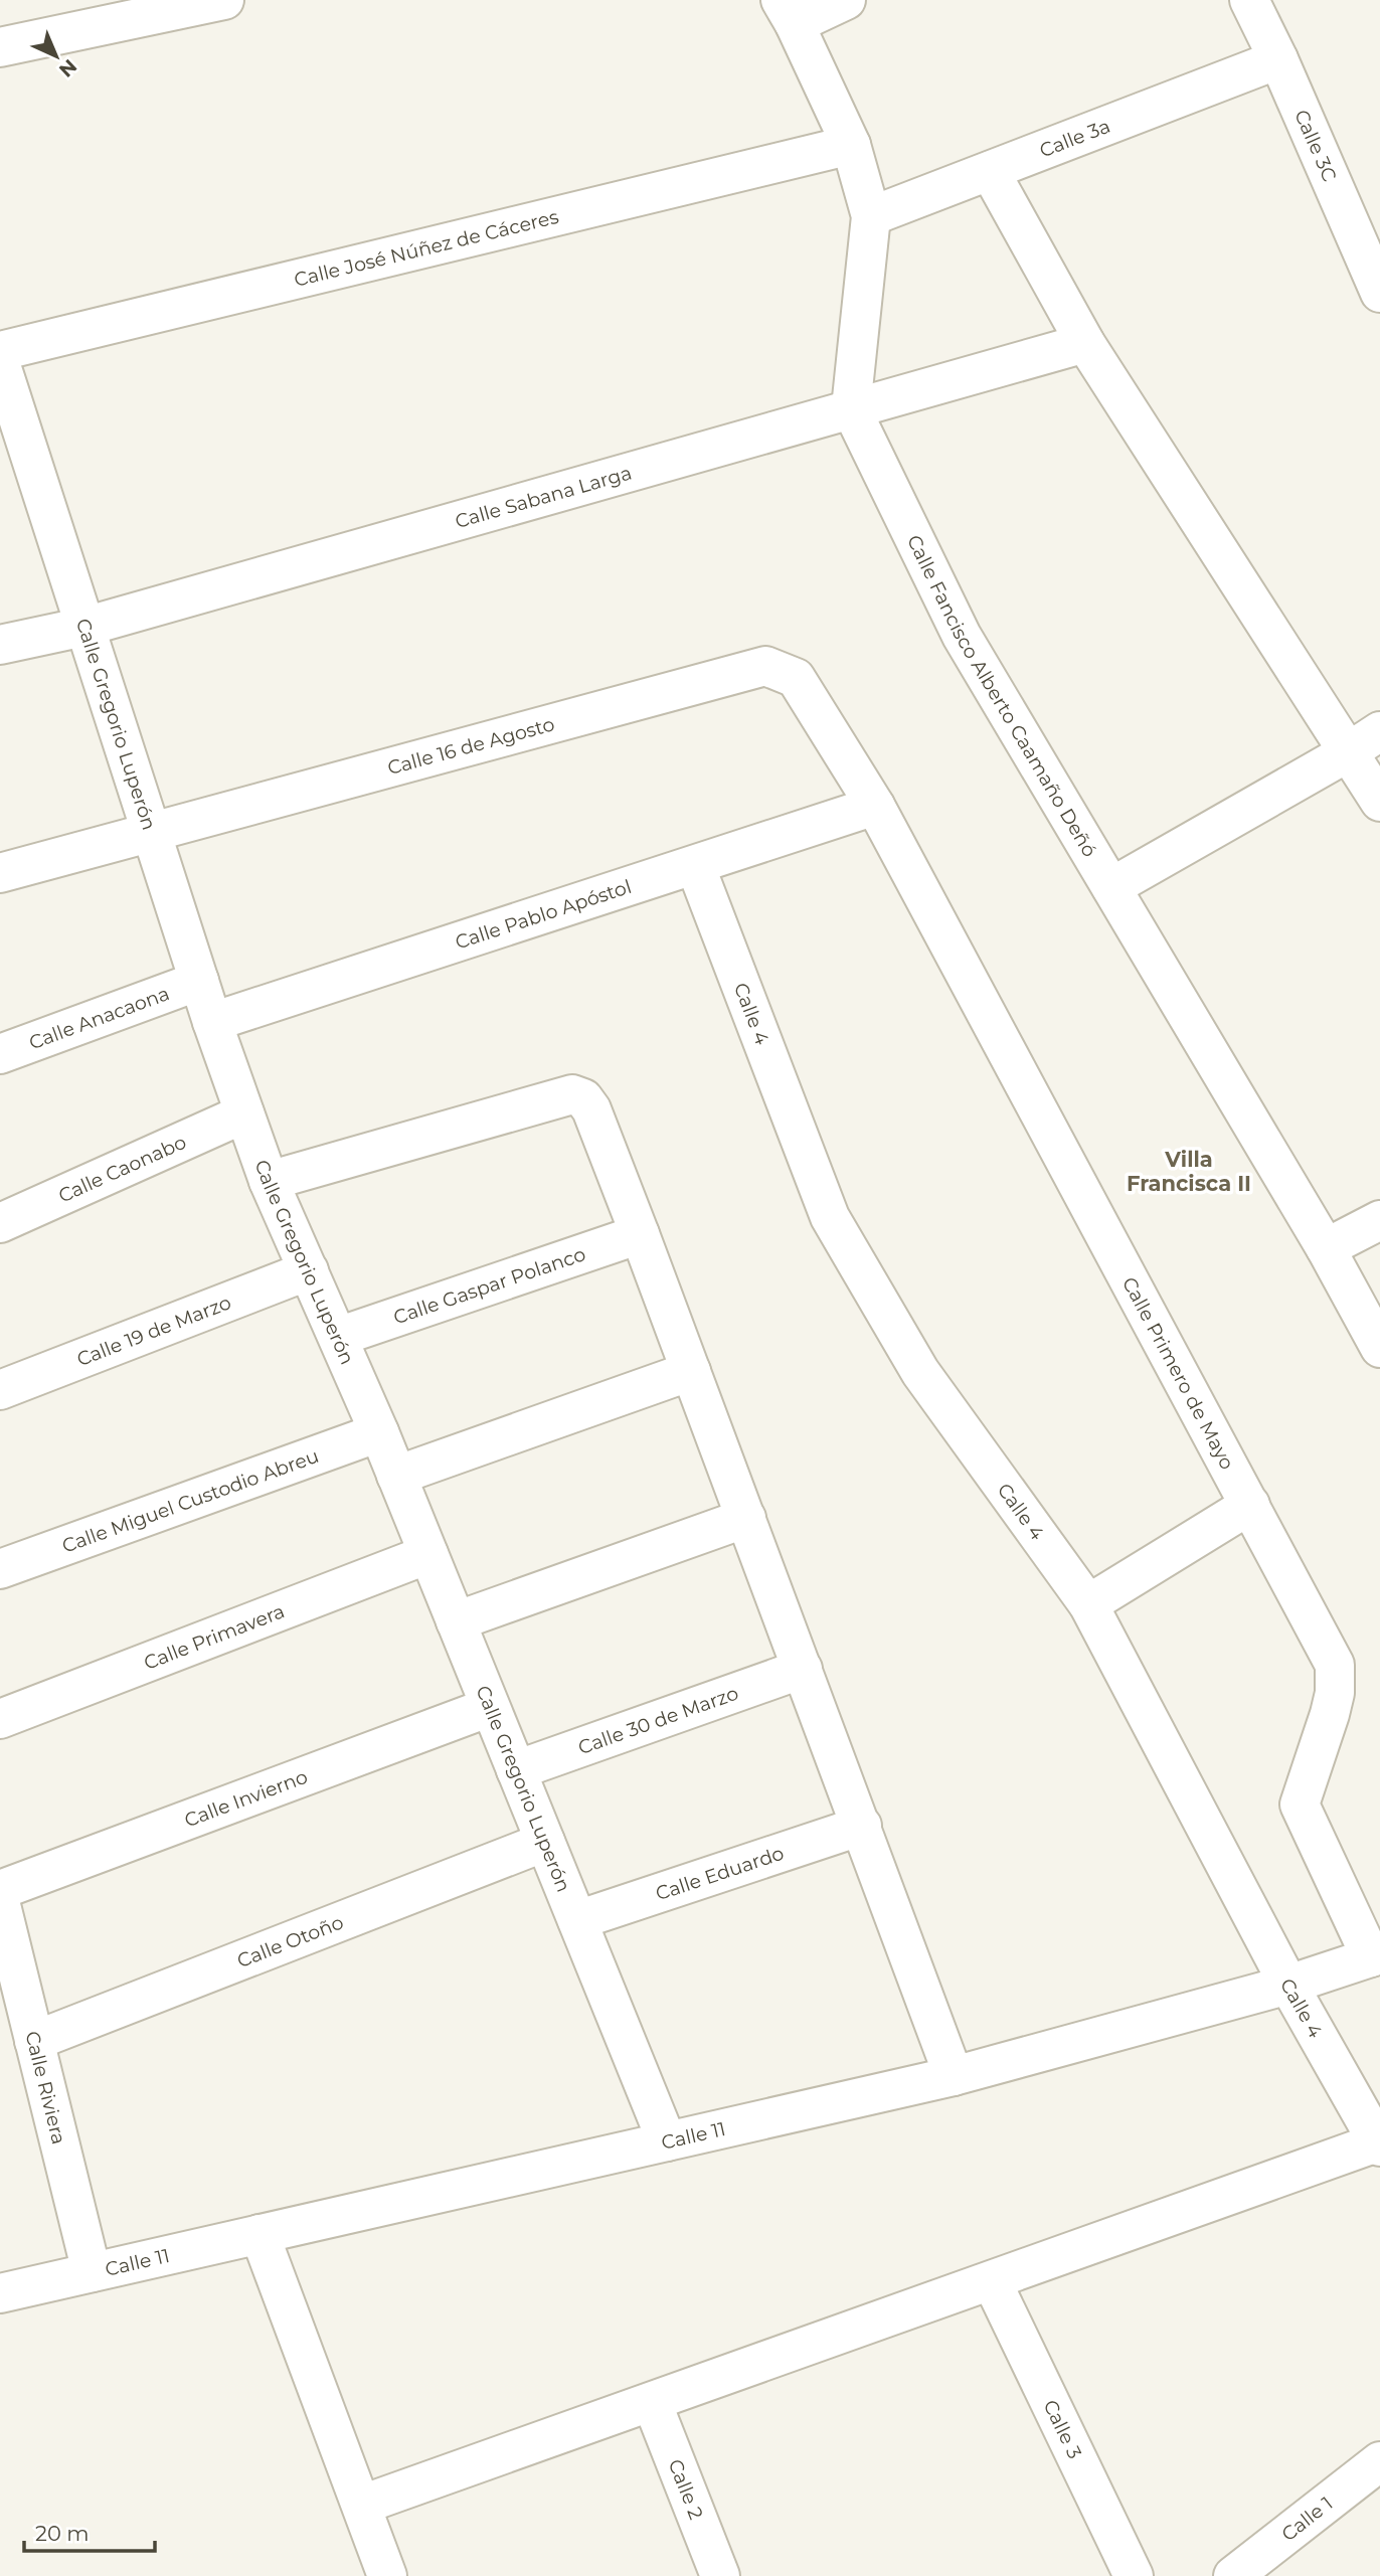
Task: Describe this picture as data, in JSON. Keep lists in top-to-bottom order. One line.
{"streets":{"street":["Calle 3a","Calle 3C","Calle José Núñez de Cáceres","Calle Sabana Larga","Calle Fancisco Alberto Caamaño Deñó","Calle Gregorio Luperón","Calle 16 de Agosto","Calle Pablo Apóstol","Calle 4","Calle Anacaona","Calle Caonabo","Calle Gaspar Polanco","Calle 19 de Marzo","Calle Primero de Mayo","Calle Miguel Custodio Abreu","Calle Primavera","Calle 30 de Marzo","Calle Invierno","Calle Eduardo","Calle Otoño","Calle Riviera","Calle 11","Calle 3","Calle 2","Calle 1"]},"crossings":[["Calle 3a","Calle 3C"],["Calle Sabana Larga","Calle Fancisco Alberto Caamaño Deñó"],["Calle Sabana Larga","Calle Gregorio Luperón"],["Calle Gregorio Luperón","Calle 16 de Agosto"],["Calle Gregorio Luperón","Calle Pablo Apóstol"],["Calle Gregorio Luperón","Calle Anacaona"],["Calle Gregorio Luperón","Calle Caonabo"],["Calle Gregorio Luperón","Calle Gaspar Polanco"],["Calle Gregorio Luperón","Calle 19 de Marzo"],["Calle Gregorio Luperón","Calle Miguel Custodio Abreu"],["Calle Gregorio Luperón","Calle Primavera"],["Calle Gregorio Luperón","Calle 30 de Marzo"],["Calle Gregorio Luperón","Calle Invierno"],["Calle Gregorio Luperón","Calle Eduardo"],["Calle Gregorio Luperón","Calle Otoño"],["Calle Gregorio Luperón","Calle 11"],["Calle 16 de Agosto","Calle Pablo Apóstol"],["Calle 16 de Agosto","Calle Primero de Mayo"],["Calle Pablo Apóstol","Calle 4"],["Calle Pablo Apóstol","Calle Primero de Mayo"],["Calle 4","Calle 11"],["Calle Primero de Mayo","Calle 11"],["Calle Otoño","Calle Riviera"],["Calle Riviera","Calle 11"]],"districts":["Villa Francisca II"],"scale_bar":"20 m","north":"bottom right"}
